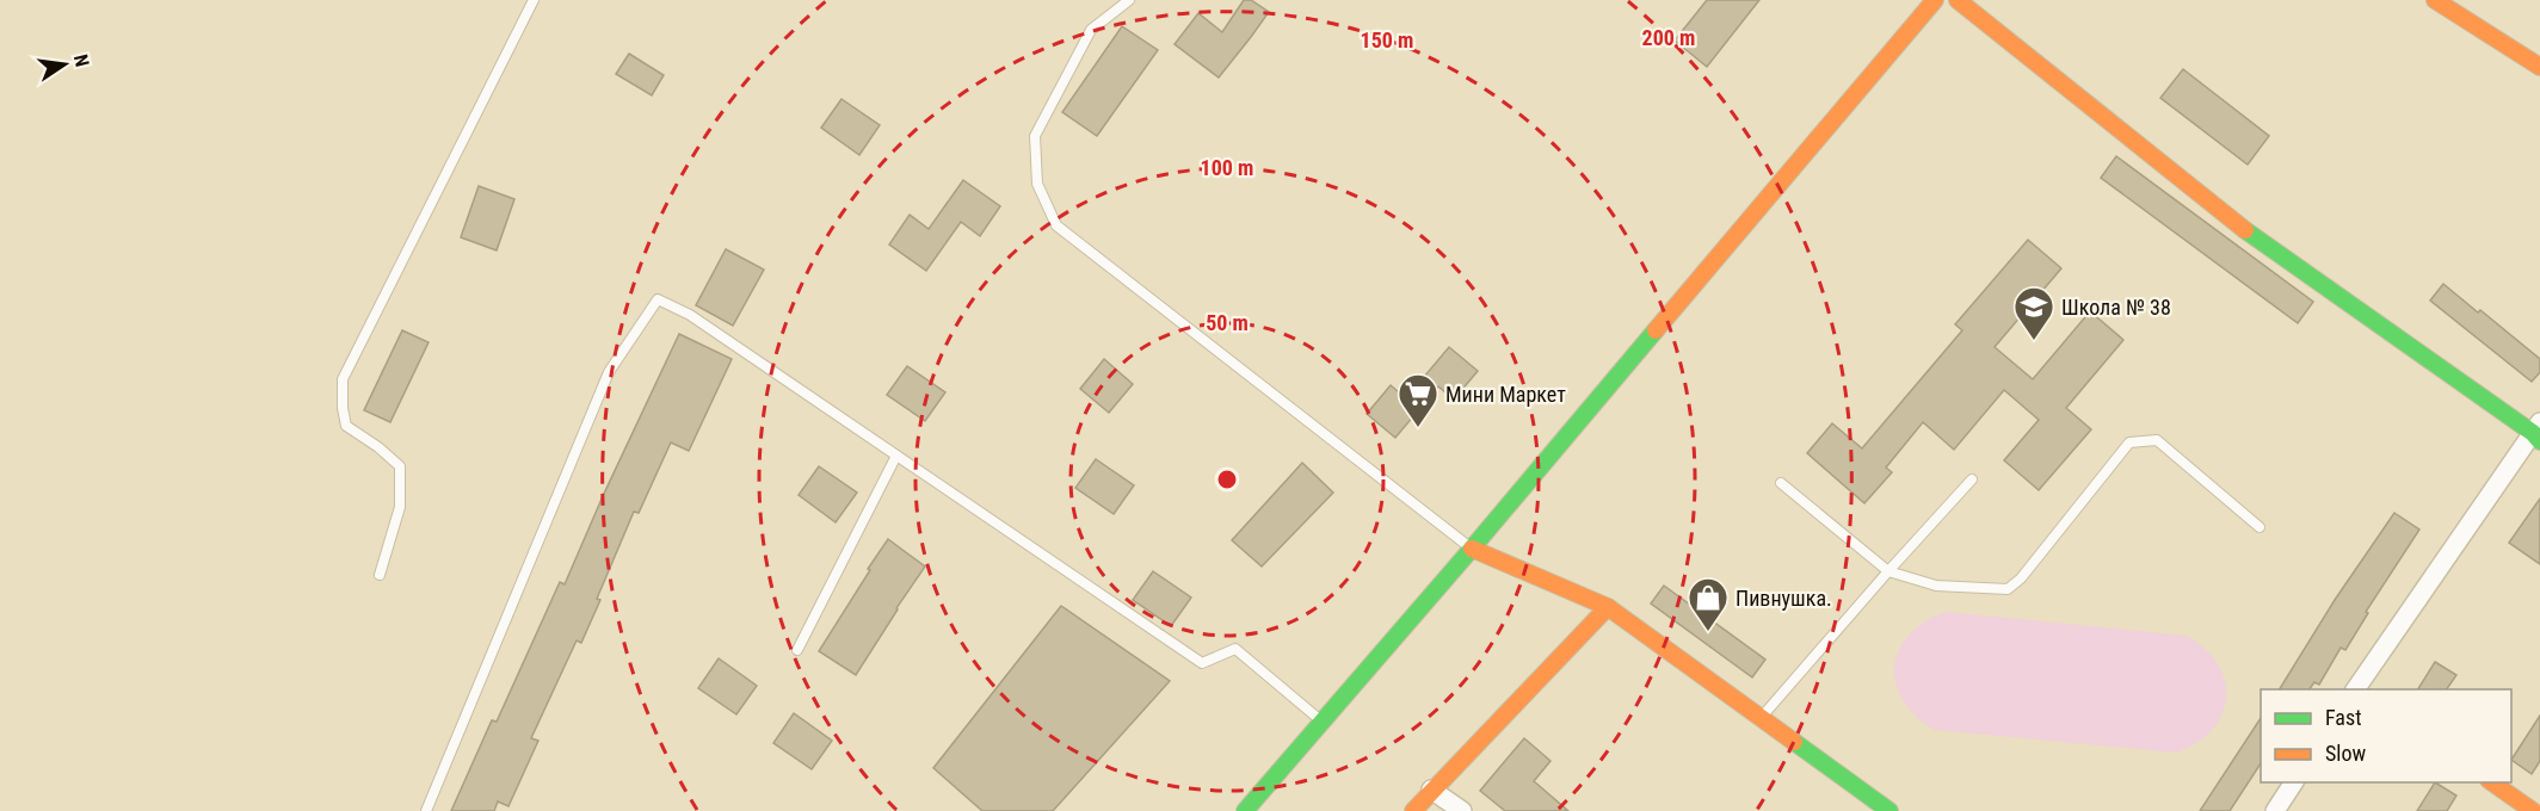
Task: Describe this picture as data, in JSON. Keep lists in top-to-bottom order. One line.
{"places":{"school or university":["Школа № 38"],"supermarket":["Мини Маркет"],"shop":["Пивнушка."]},"legend":["Fast","Slow"],"north":"right","rings":["200 m","150 m","100 m","50 m"]}
